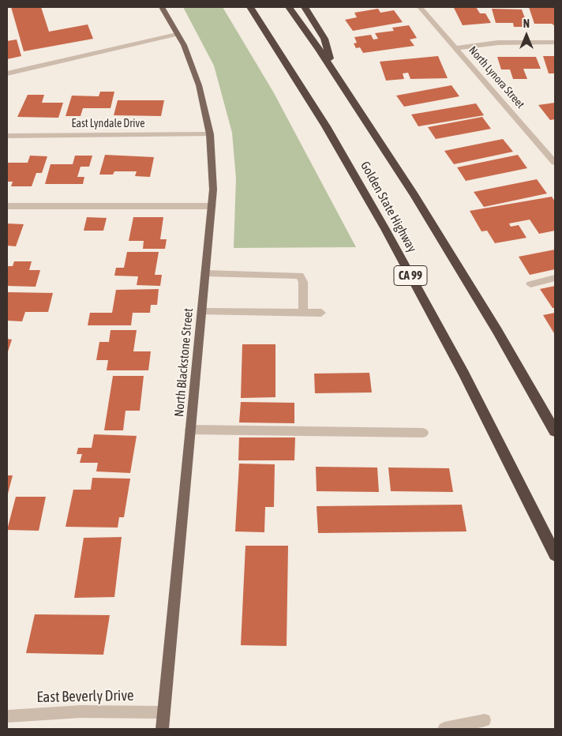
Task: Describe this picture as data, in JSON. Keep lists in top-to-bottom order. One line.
{"streets":{"highway":["Golden State Highway","CA 99"],"main road":["North Blackstone Street"],"street":["North Lynora Street","East Lyndale Drive","East Beverly Drive"]},"crossings":[["East Lyndale Drive","North Blackstone Street"],["North Blackstone Street","East Beverly Drive"]],"north":"top"}
